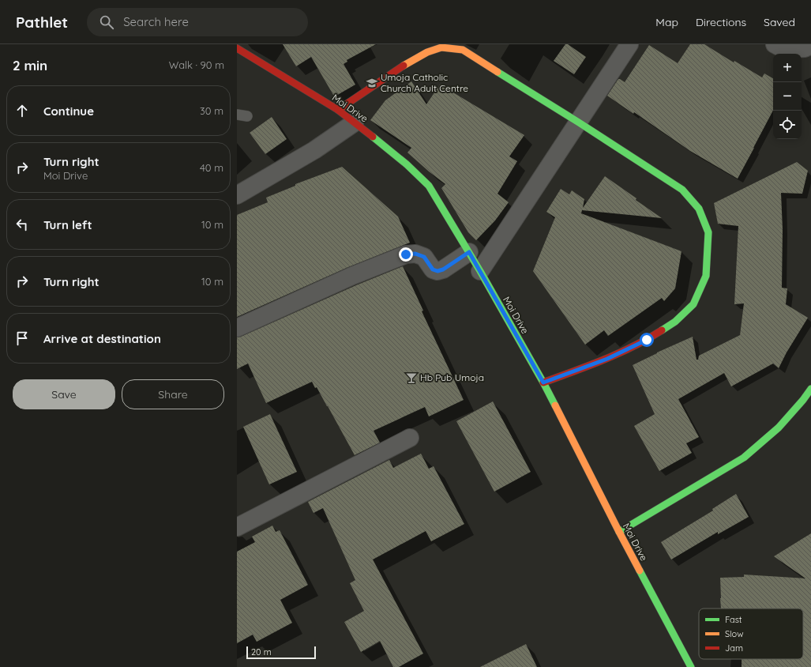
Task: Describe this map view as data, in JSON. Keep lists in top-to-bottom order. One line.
{"streets":{"street":["Moi Drive"]},"places":{"school or university":["Umoja Catholic Church Adult Centre"],"bar":["Hb Pub Umoja"]},"legend":["Fast","Slow","Jam"],"scale_bar":"20 m","page":{"header":"Pathlet","search":"Search here","nav":["Map","Directions","Saved"],"heading":["2 min","Walk · 90 m"],"map_buttons":["+","−"],"list":[["Continue","30 m"],["Turn right","Moi Drive","40 m"],["Turn left","10 m"],["Turn right","10 m"],"Arrive at destination"],"buttons":["Save","Share"],"scale":"20 m"}}
